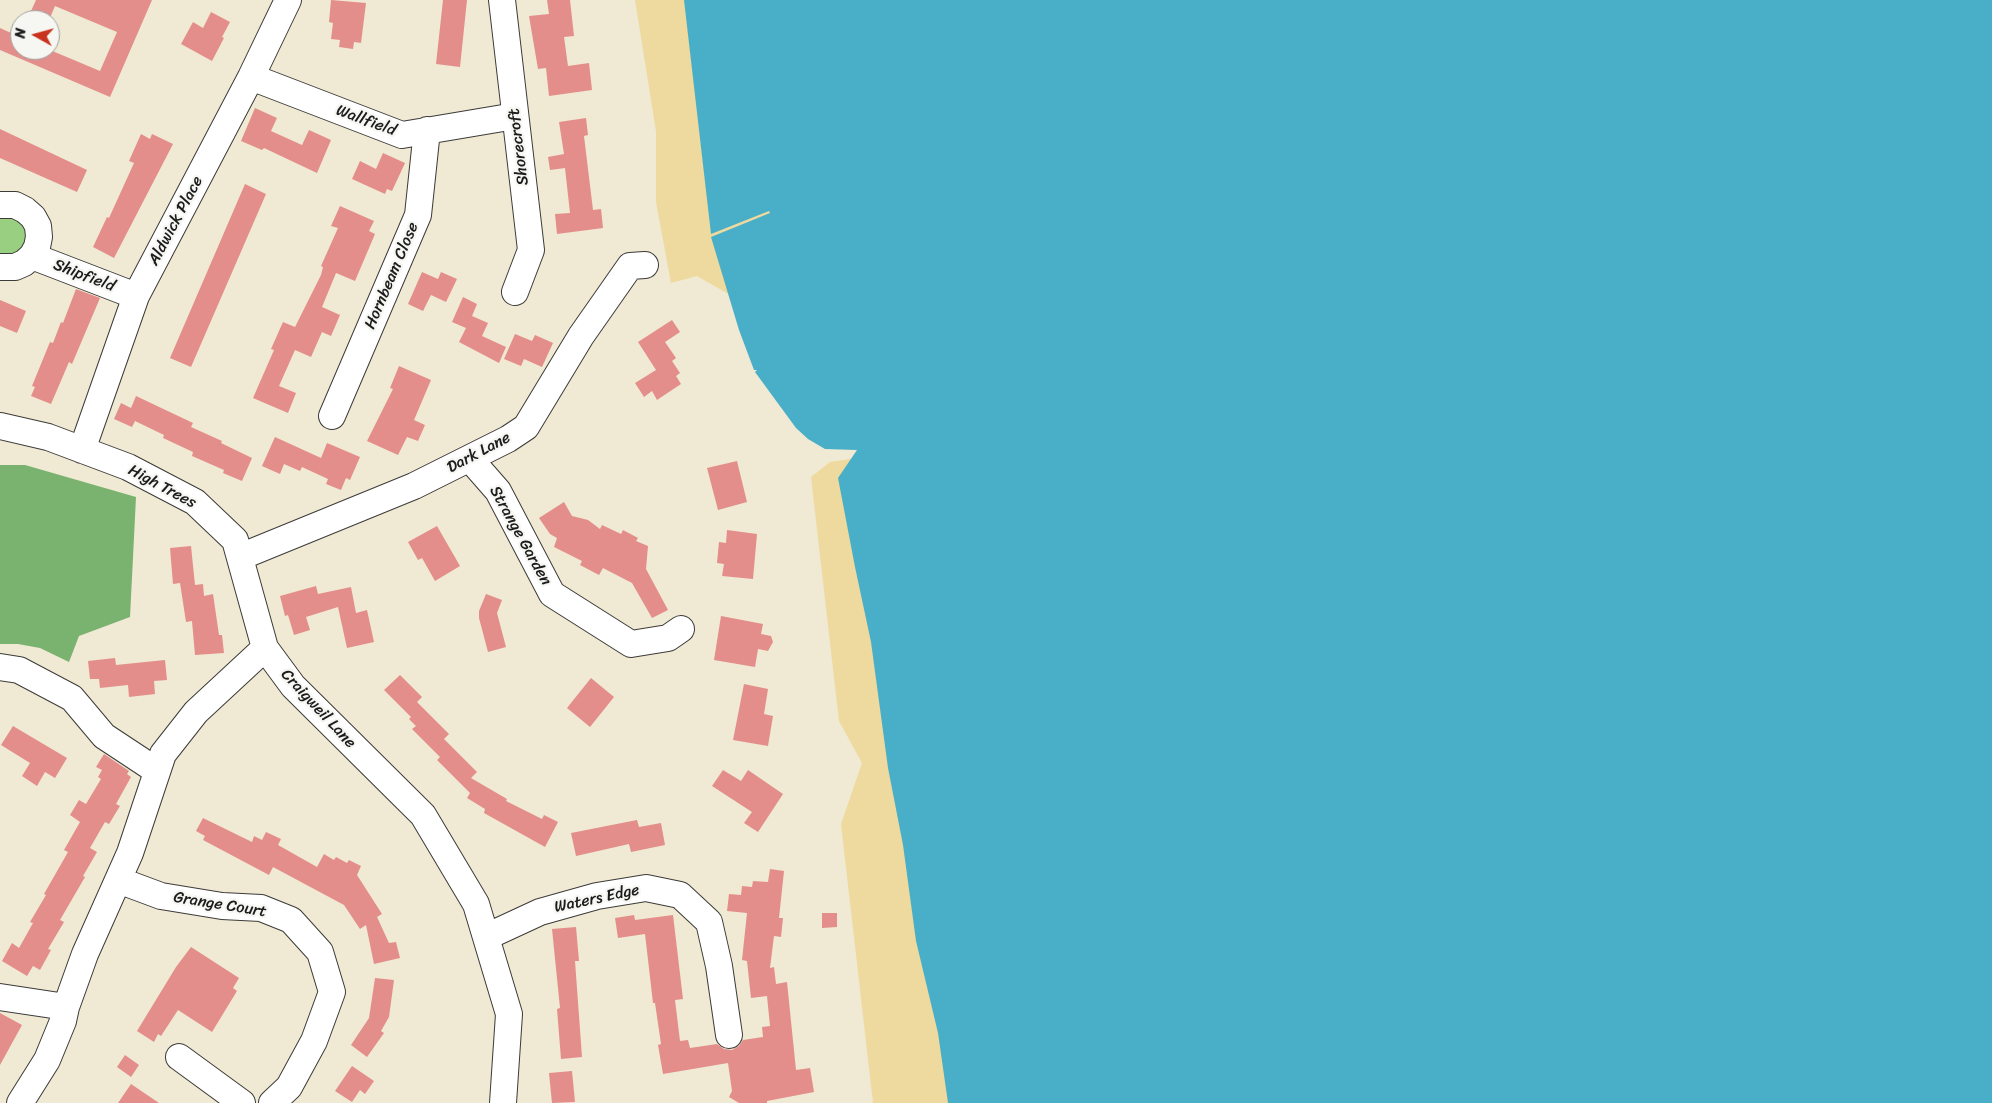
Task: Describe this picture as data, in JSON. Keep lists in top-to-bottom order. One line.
{"streets":{"street":["Wallfield","Shorecroft","Aldwick Place","Shipfield","Hornbeam Close","Dark Lane","High Trees","Strange Garden","Craigweil Lane","Waters Edge","Grange Court"]},"crossings":[["Wallfield","Shorecroft"],["Wallfield","Aldwick Place"],["Wallfield","Hornbeam Close"],["Aldwick Place","Shipfield"],["Aldwick Place","High Trees"],["Dark Lane","High Trees"],["Dark Lane","Strange Garden"],["High Trees","Craigweil Lane"],["Craigweil Lane","Waters Edge"]],"north":"left"}
